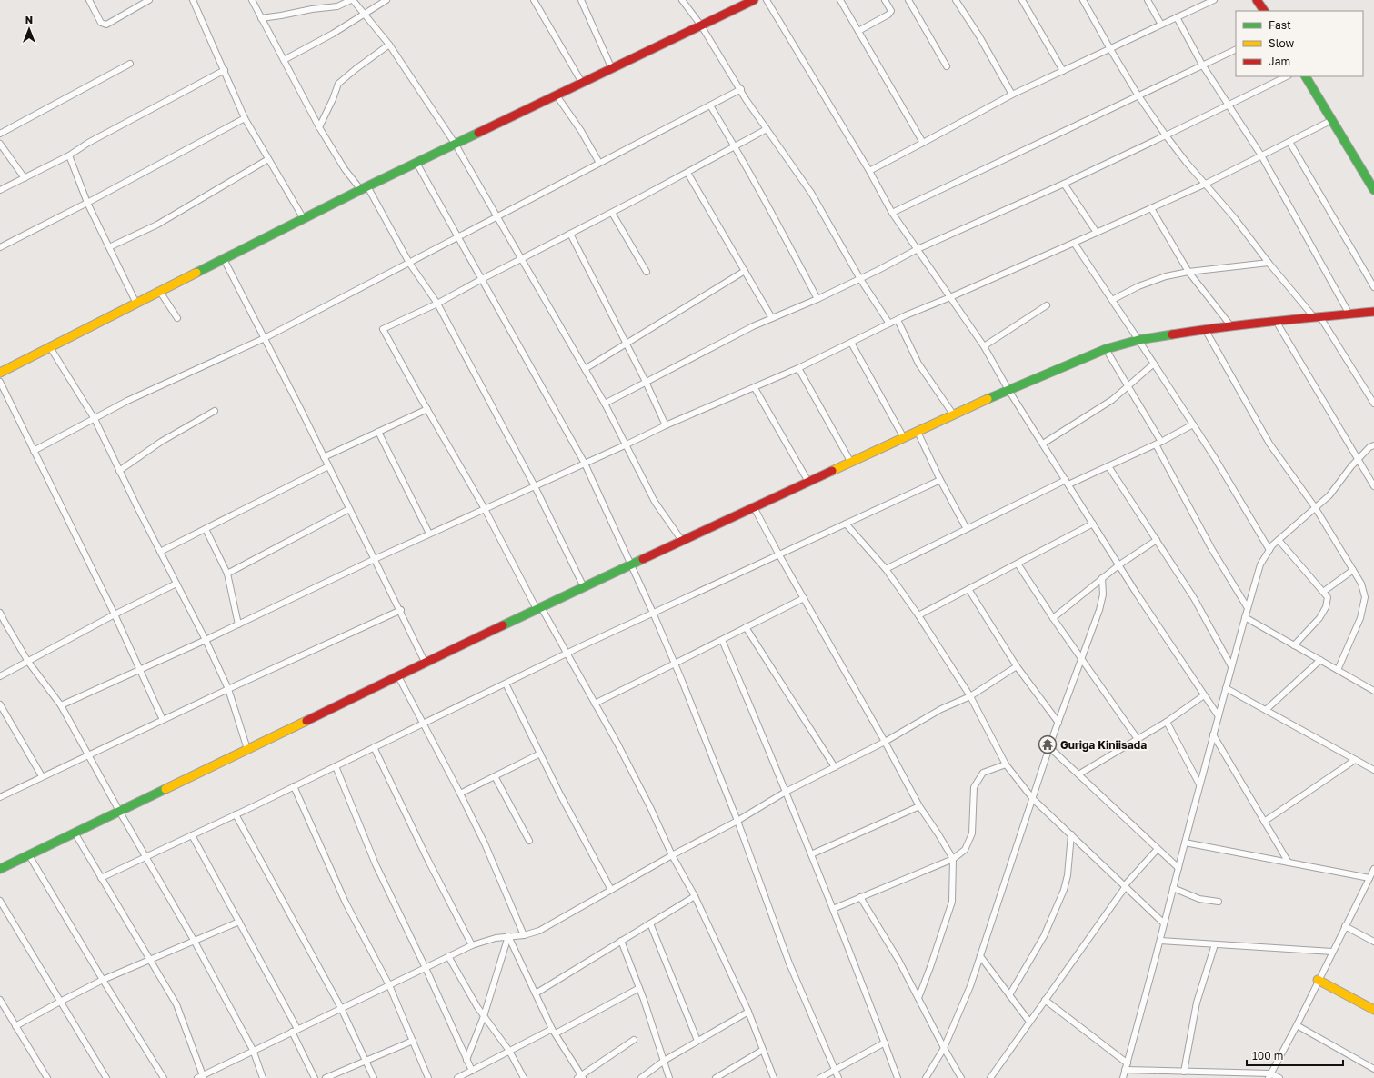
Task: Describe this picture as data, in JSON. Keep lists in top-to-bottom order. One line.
{"places":{"temple":["Guriga Kiniisada"]},"legend":["Fast","Slow","Jam"],"scale_bar":"100 m","north":"top"}
